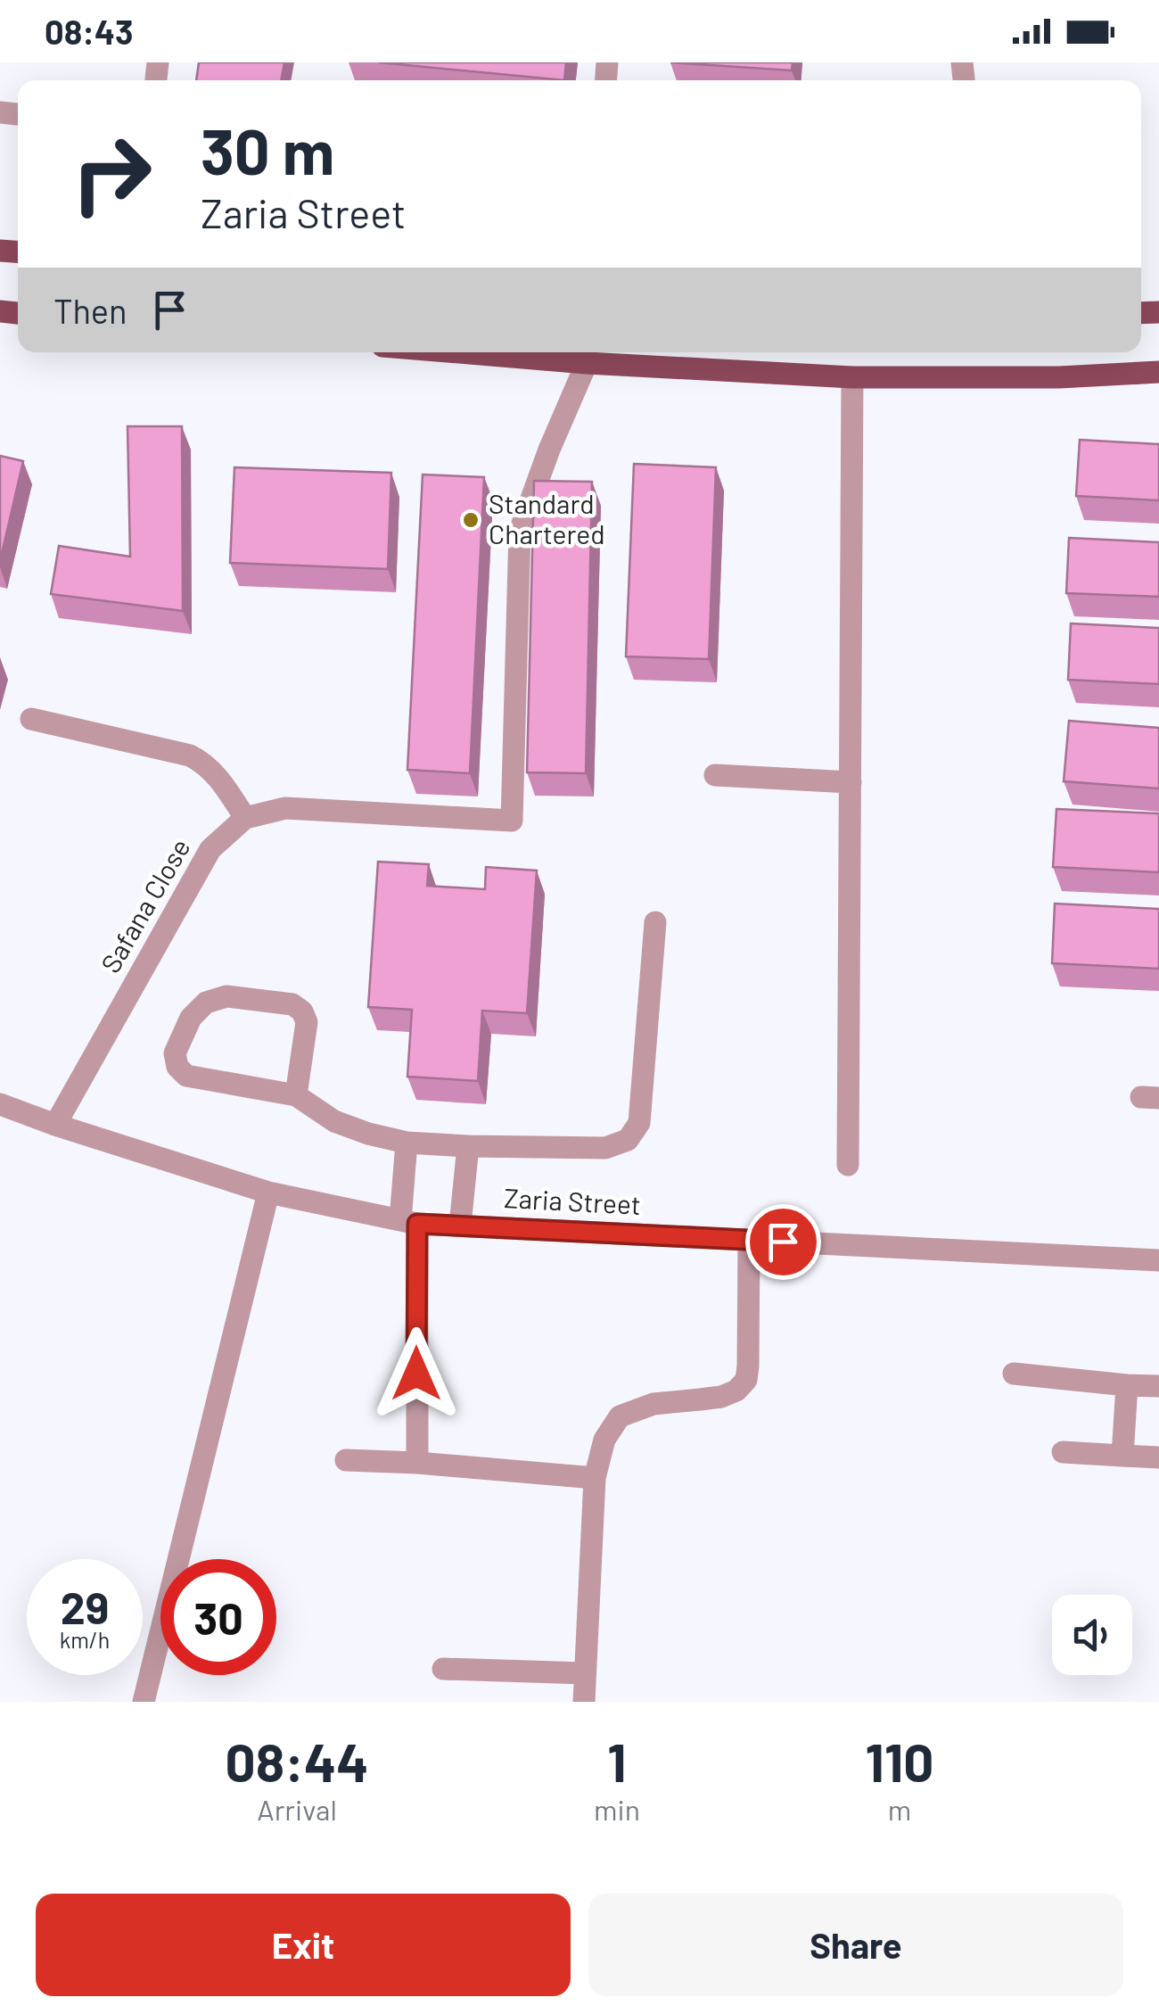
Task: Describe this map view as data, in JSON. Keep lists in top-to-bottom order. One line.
{"streets":{"street":["Safana Close","Zaria Street"]},"crossings":[["Safana Close","Zaria Street"]],"places":["Standard Chartered"],"page":{"status":"08:43","turn":["30 m","Zaria Street"],"then":"Then","speed":"29 km/h","limit":"30","eta":["08:44","Arrival","1","min","110","m"],"buttons":["Exit","Share"]}}
